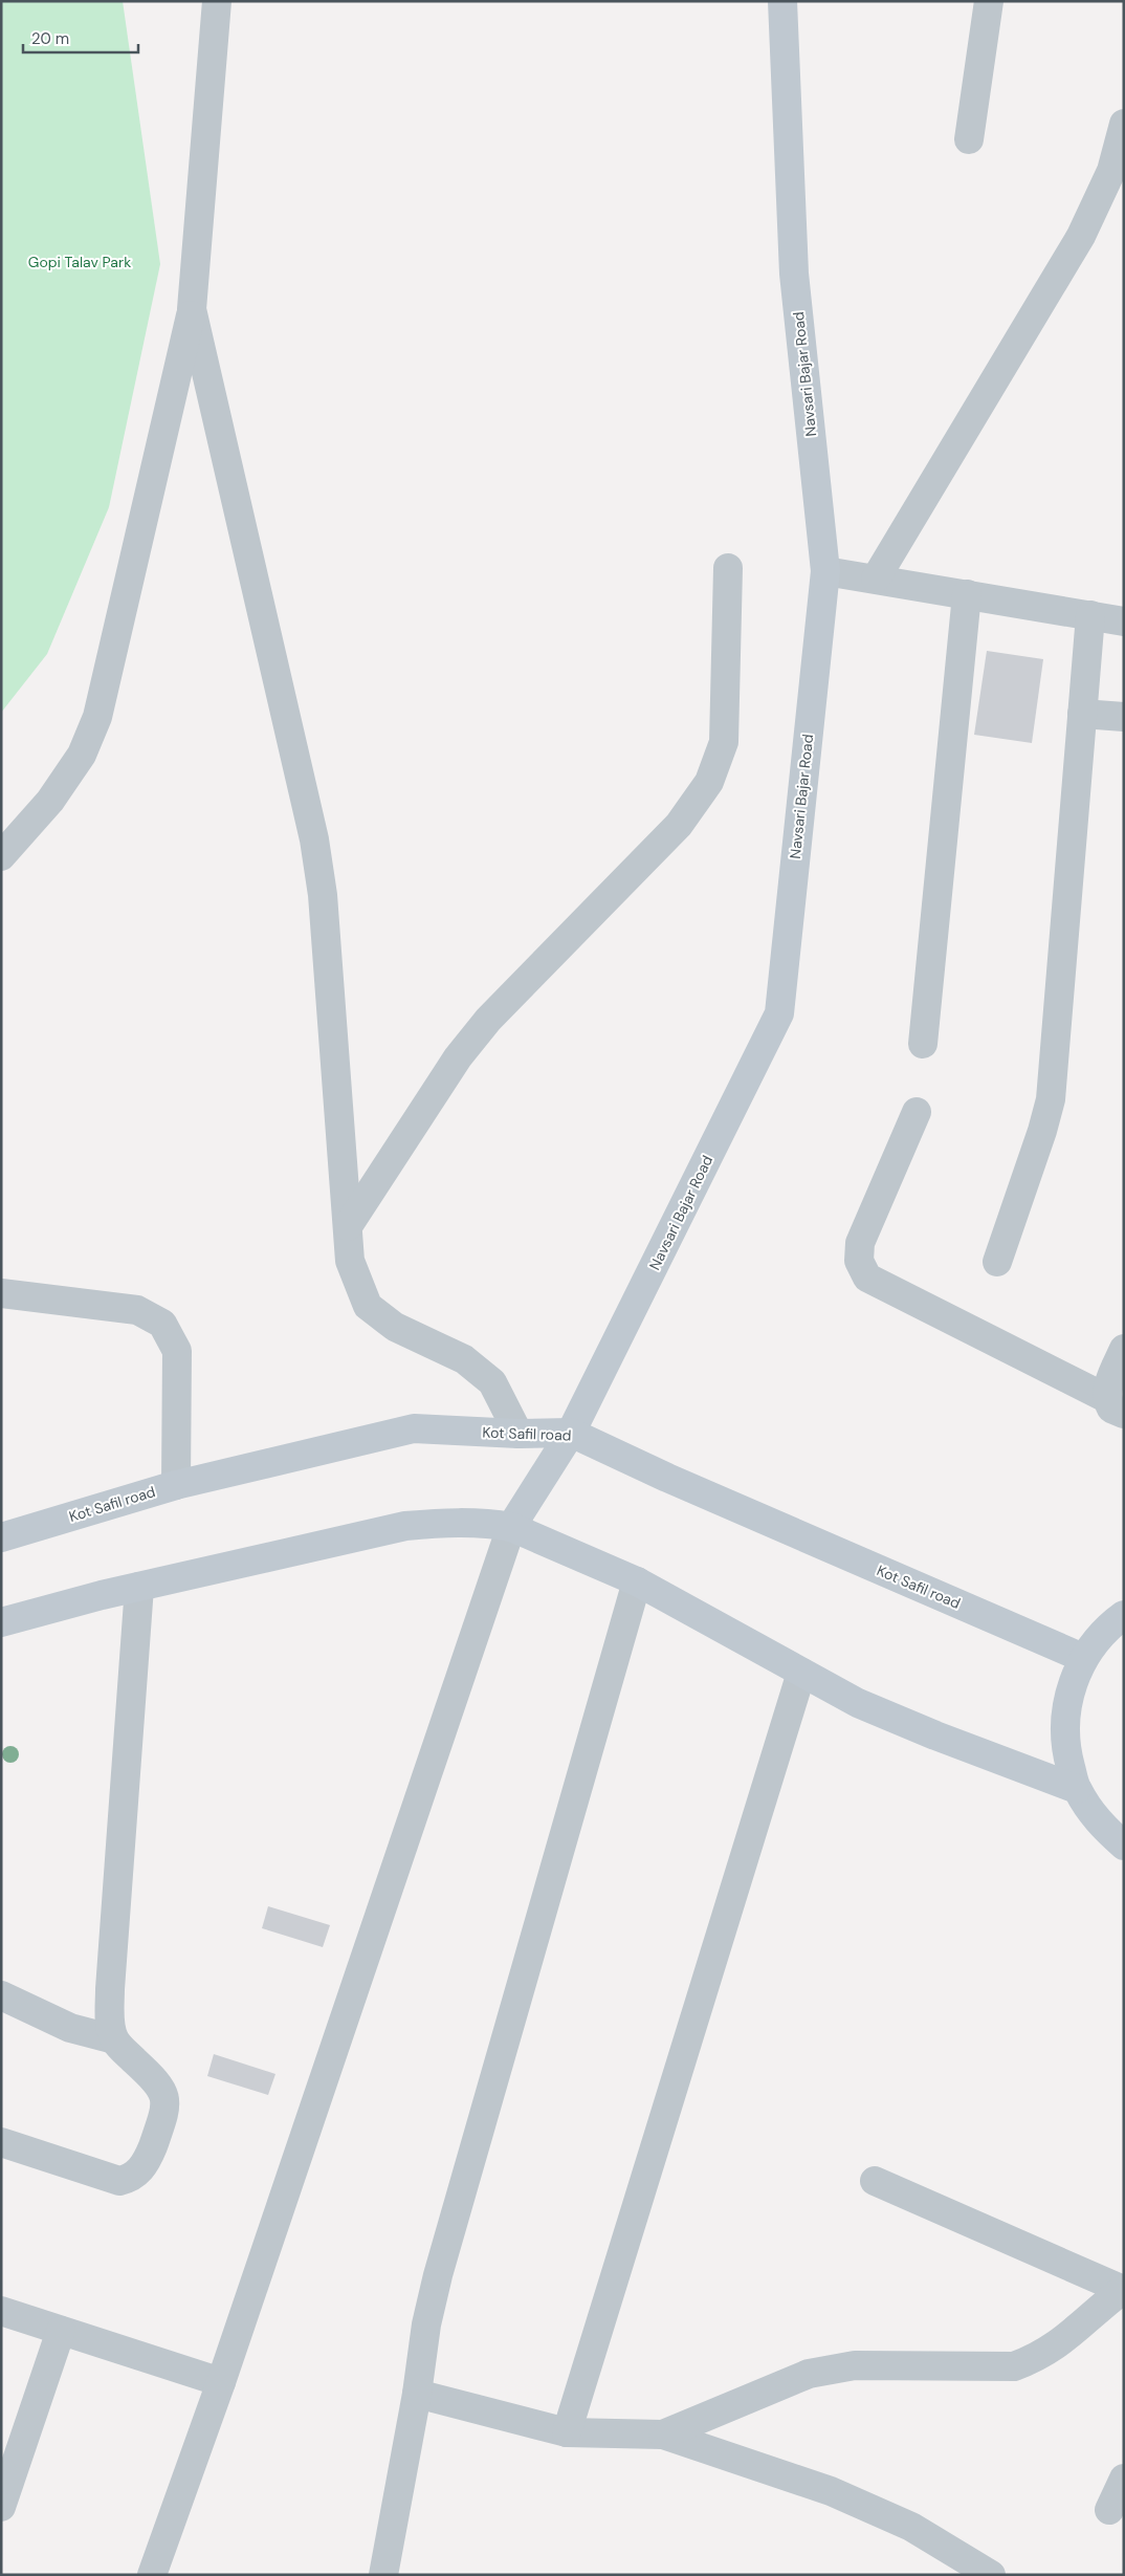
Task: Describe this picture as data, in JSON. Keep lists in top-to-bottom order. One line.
{"streets":{"main road":["Navsari Bajar Road","Kot Safil road"]},"crossings":[["Navsari Bajar Road","Kot Safil road"]],"parks":["Gopi Talav Park"],"scale_bar":"20 m"}
